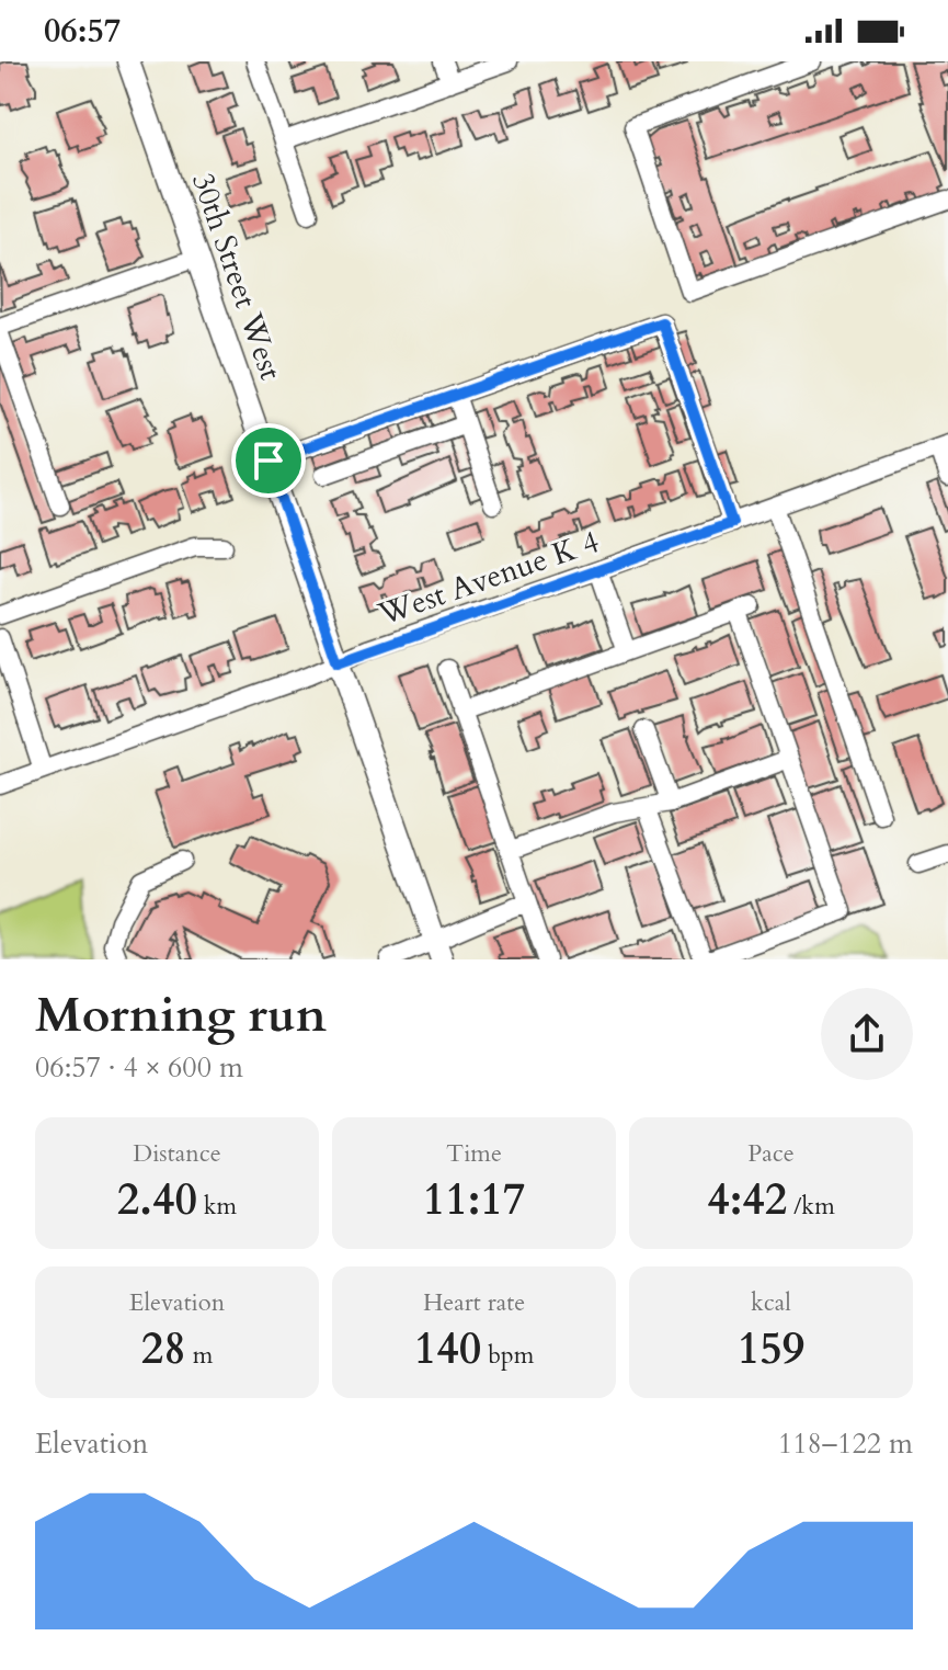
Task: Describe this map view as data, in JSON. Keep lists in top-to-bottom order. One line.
{"streets":{"main road":["30th Street West"],"street":["West Avenue K 4"]},"crossings":[["30th Street West","West Avenue K 4"]],"page":{"status":"06:57","heading":["Morning run","06:57 · 4 × 600 m"],"stats":[["Distance","2.40 km"],["Time","11:17"],["Pace","4:42 /km"],["Elevation","28 m"],["Heart rate","140 bpm"],["kcal","159"]],"chart":["Elevation","118–122 m"]}}
